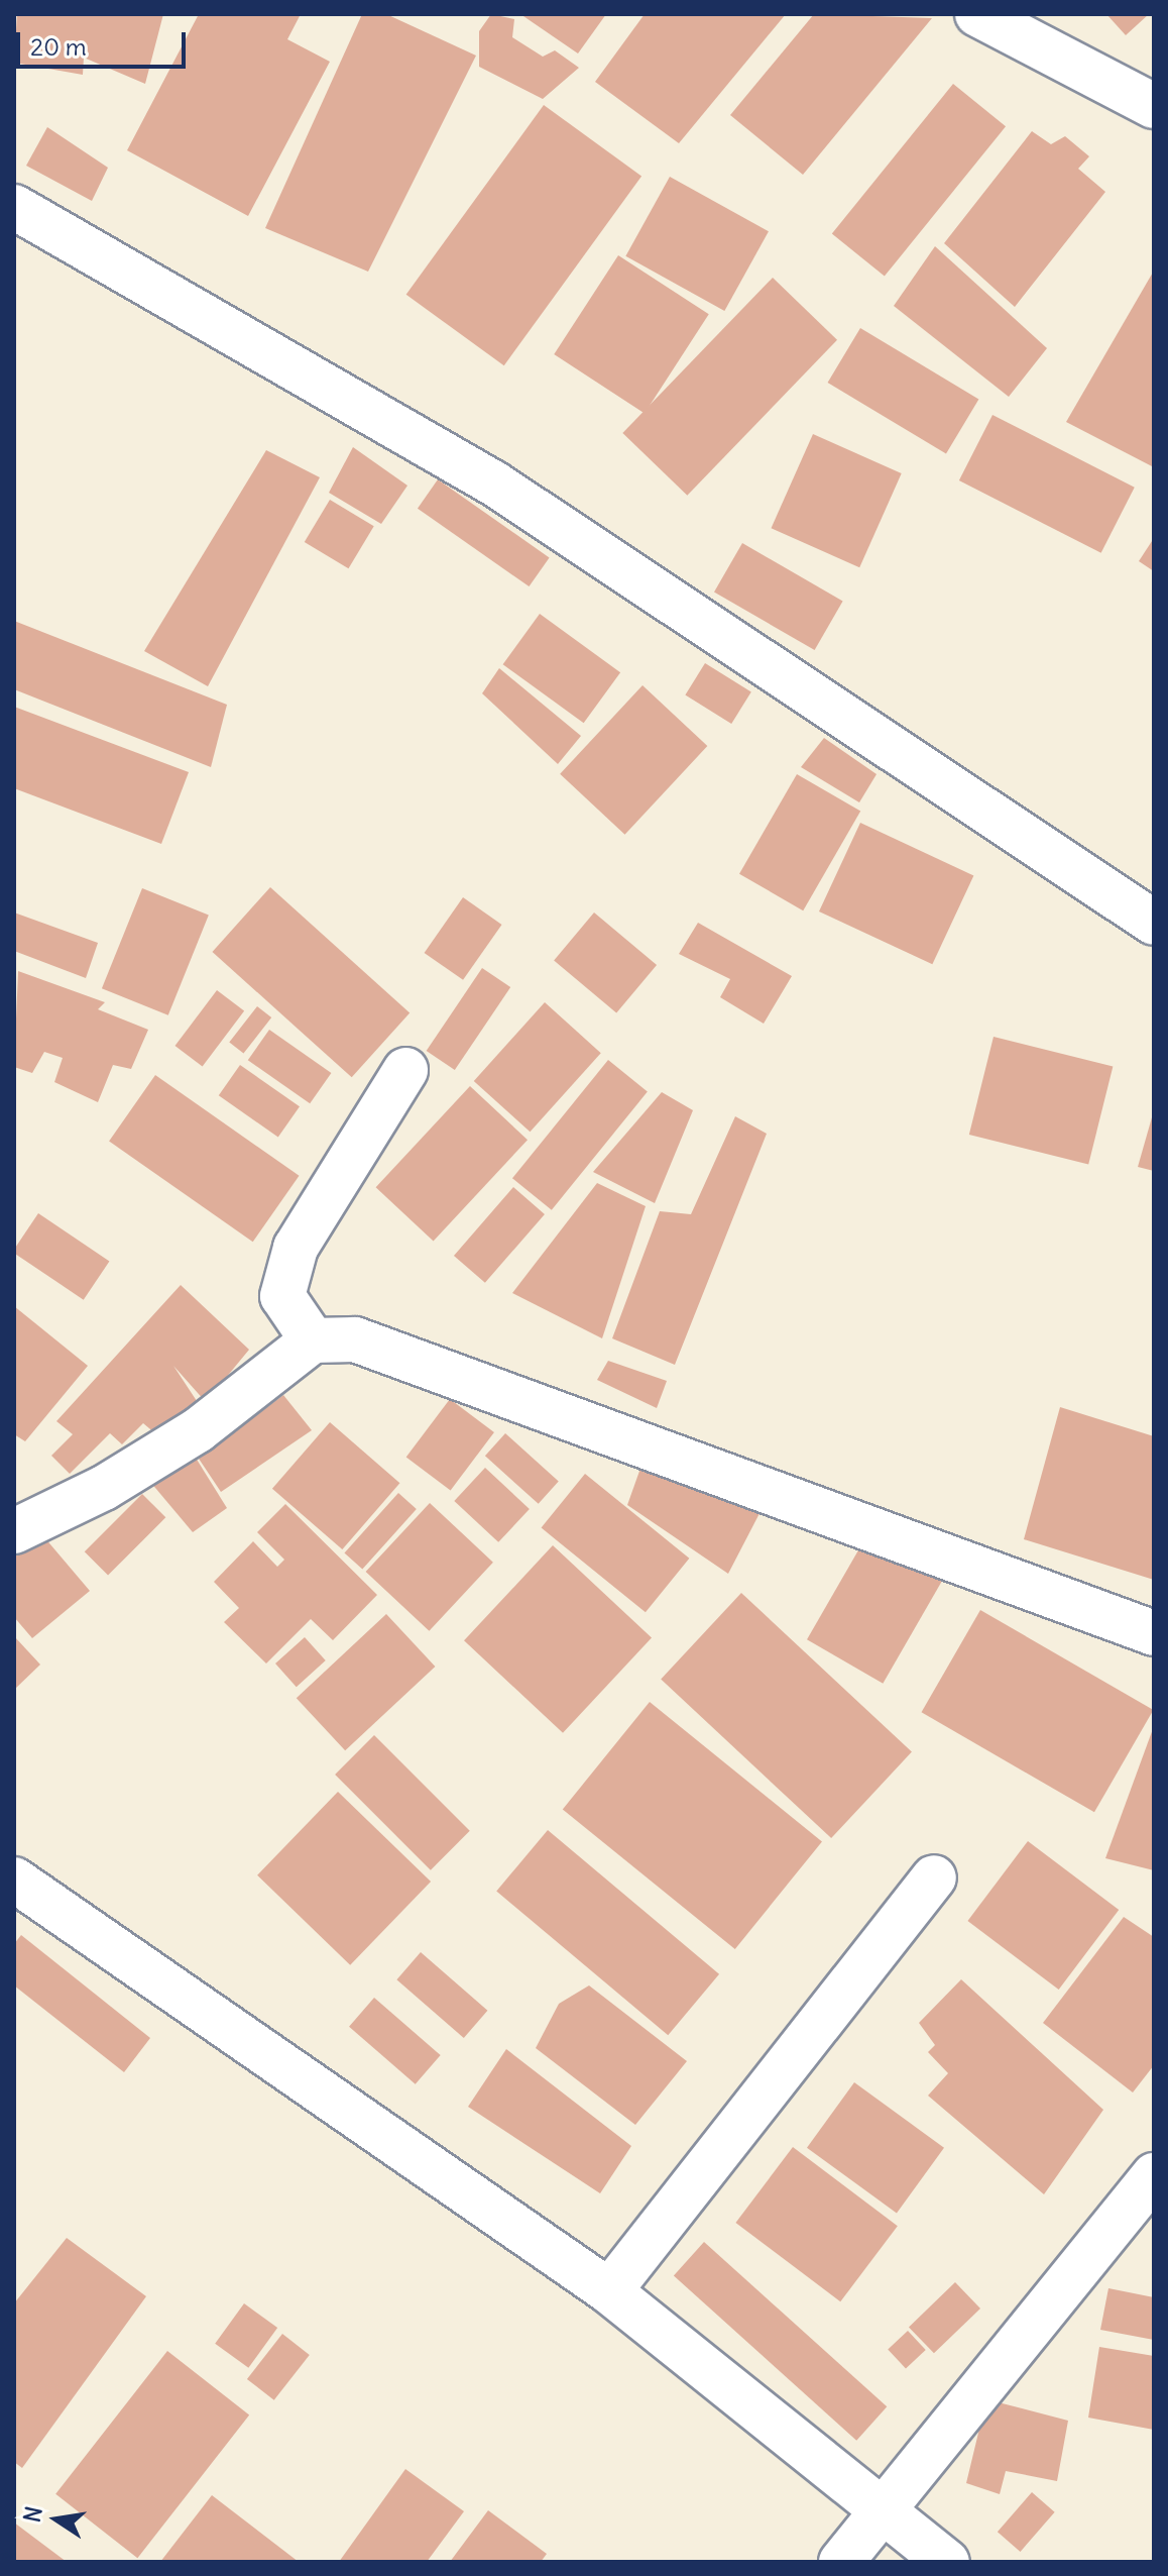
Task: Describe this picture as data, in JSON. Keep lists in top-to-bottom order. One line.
{"scale_bar":"20 m","north":"left"}
